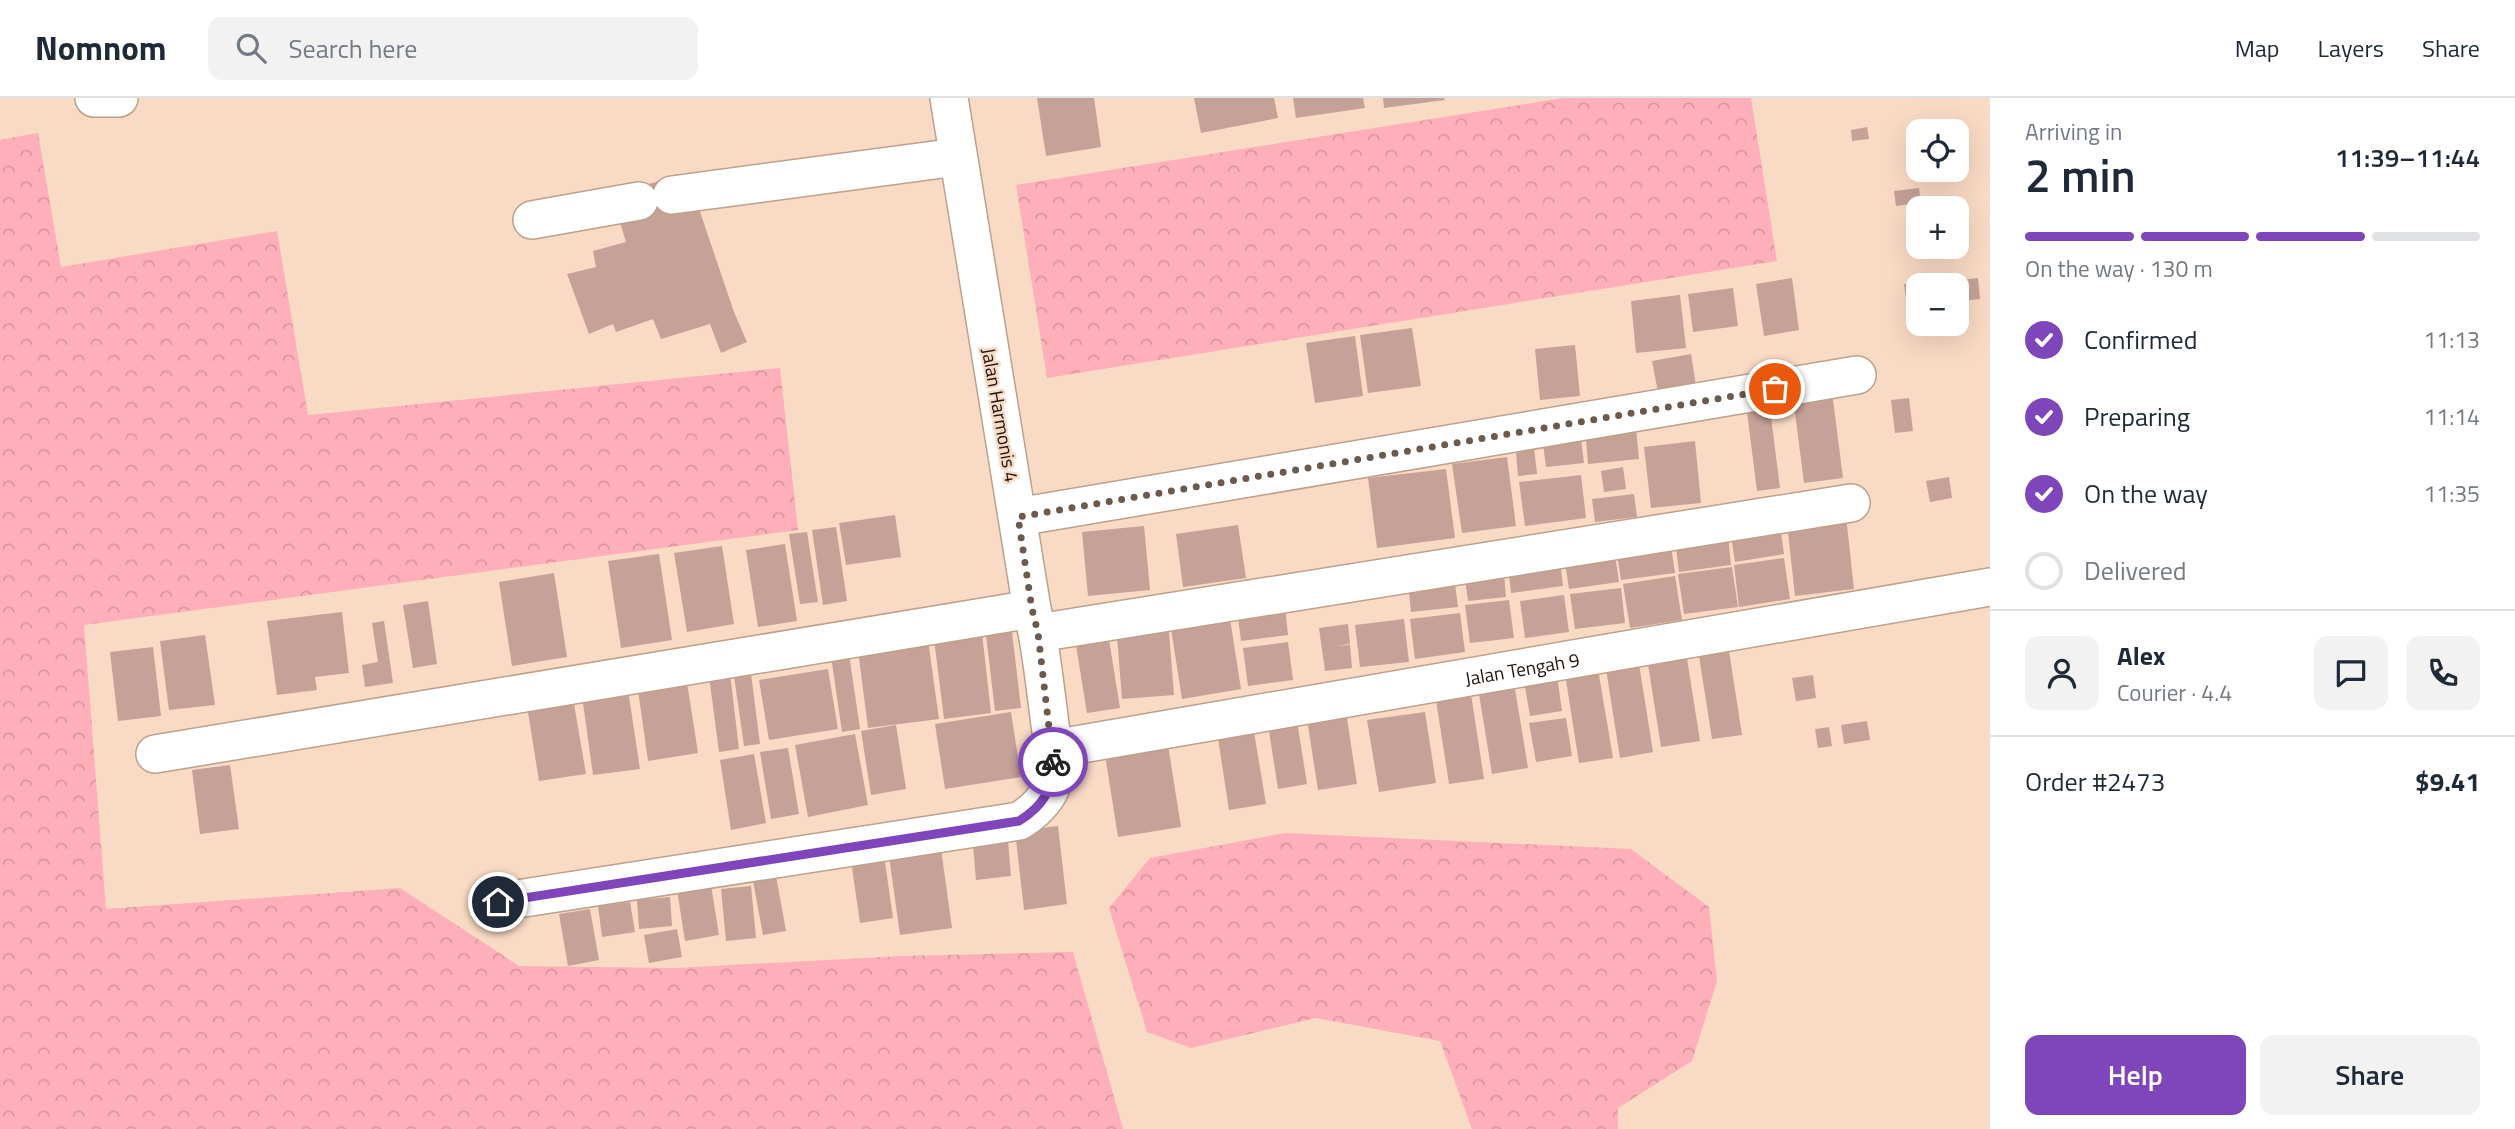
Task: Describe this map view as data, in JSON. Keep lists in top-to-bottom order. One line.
{"streets":{"street":["Jalan Harmonis 4","Jalan Tengah 9"]},"crossings":[["Jalan Harmonis 4","Jalan Tengah 9"]],"page":{"header":"Nomnom","search":"Search here","nav":["Map","Layers","Share"],"heading":["2 min","Arriving in","11:39–11:44"],"panel":["Alex","Courier · 4.4","Order #2473","$9.41"],"map_buttons":["+","−"],"bar":"On the way · 130 m","list":[["Confirmed","11:13"],["Preparing","11:14"],["On the way","11:35"],"Delivered"],"buttons":["Help","Share"]}}
